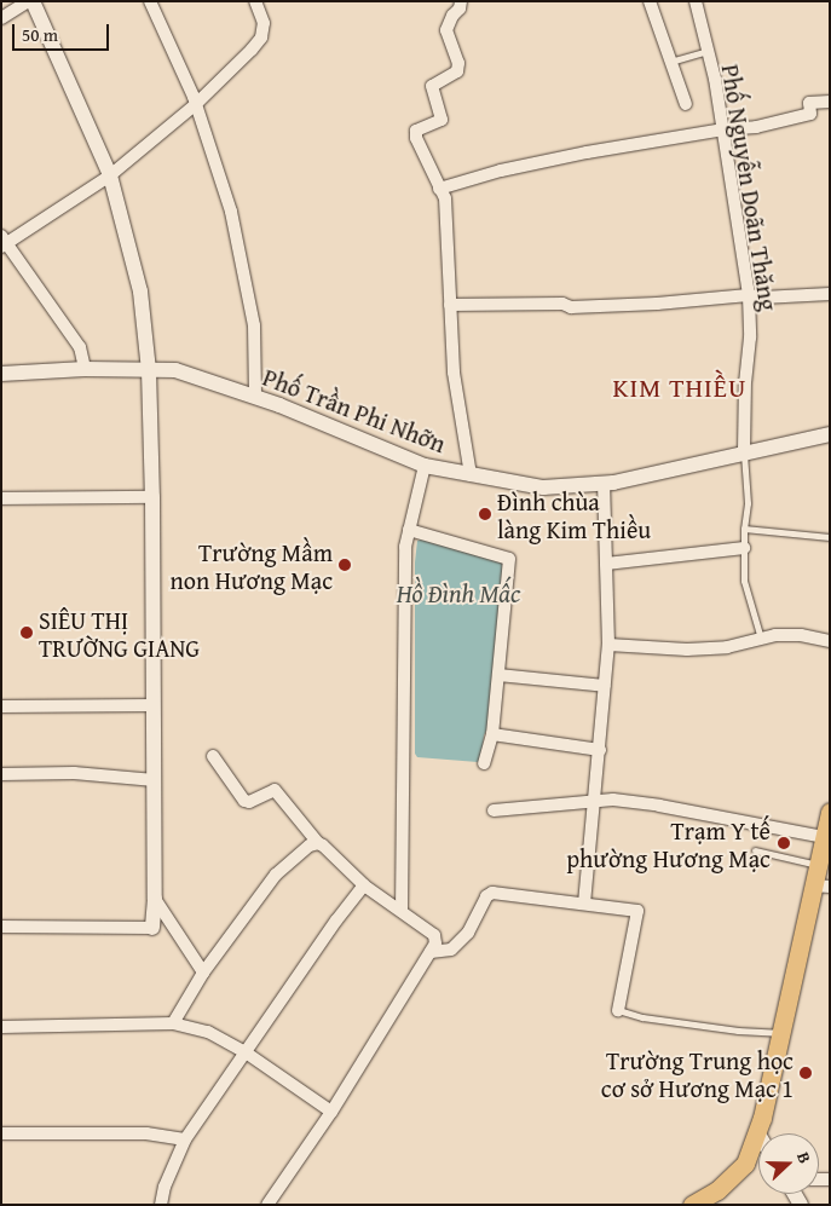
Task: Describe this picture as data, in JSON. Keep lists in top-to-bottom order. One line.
{"streets":{"street":["Phố Nguyễn Doãn Thăng","Phố Trần Phi Nhỡn"]},"crossings":[["Phố Nguyễn Doãn Thăng","Phố Trần Phi Nhỡn"]],"districts":["KIM THIỀU"],"water":["Hồ Đình Mấc"],"places":["Đình chùa làng Kim Thiều","Trường Mầm non Hương Mạc","SIÊU THỊ TRƯỜNG GIANG","Trạm Y tế phường Hương Mạc","Trường Trung học cơ sở Hương Mạc 1"],"scale_bar":"50 m","north":"right"}
